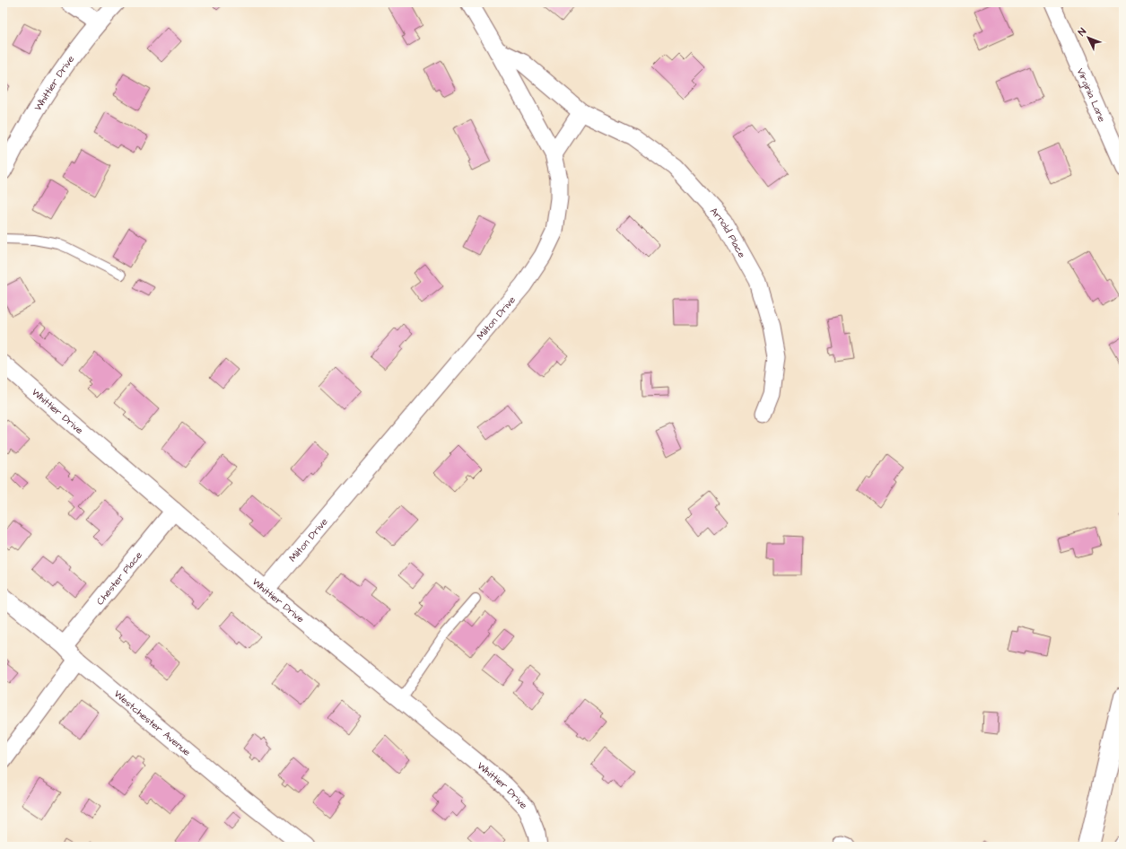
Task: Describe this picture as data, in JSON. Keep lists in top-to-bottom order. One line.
{"streets":{"street":["Whittier Drive","Virginia Lane","Arnold Place","Milton Drive","Chester Place","Westchester Avenue"]},"crossings":[["Whittier Drive","Milton Drive"],["Whittier Drive","Chester Place"],["Arnold Place","Milton Drive"],["Chester Place","Westchester Avenue"]],"north":"top left"}
